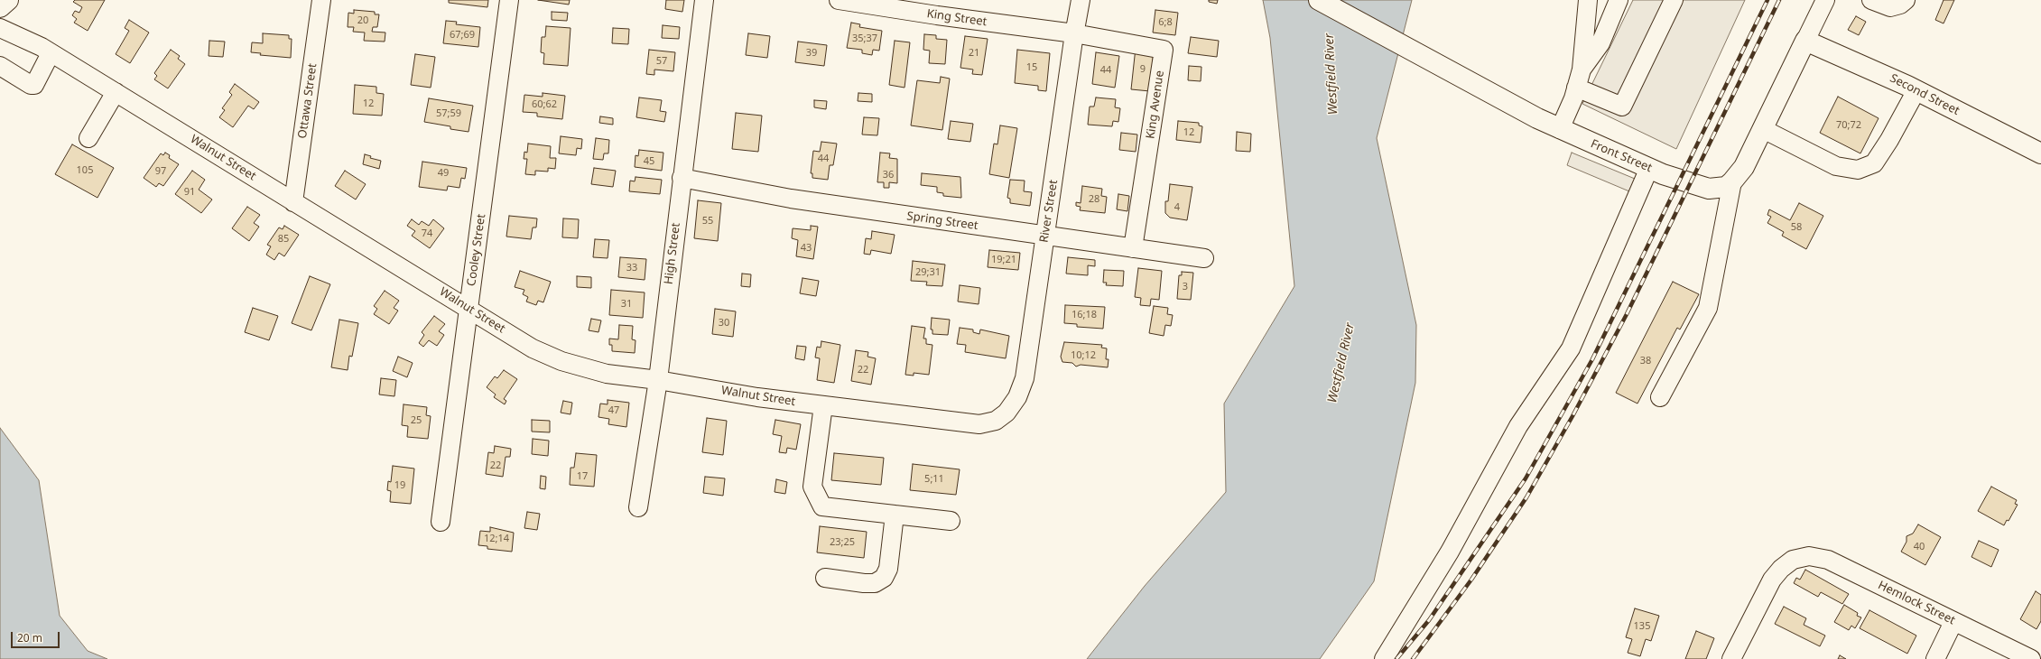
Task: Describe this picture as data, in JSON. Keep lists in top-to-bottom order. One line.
{"streets":{"main road":["Second Street","Front Street"],"street":["King Street","Ottawa Street","King Avenue","Walnut Street","River Street","Spring Street","Cooley Street","High Street","Hemlock Street"]},"crossings":[["King Street","King Avenue"],["King Street","River Street"],["Ottawa Street","Walnut Street"],["King Avenue","River Street"],["King Avenue","Spring Street"],["Walnut Street","River Street"],["Walnut Street","Cooley Street"],["Walnut Street","High Street"],["River Street","Spring Street"],["Spring Street","High Street"]],"water":["Westfield River"],"house_numbers":["20","6;8","67;69","35;37","39","21","57","15","9","44","12","60;62","57;59","70;72","12","44","45","105","97","49","36","91","28","4","55","58","74","85","43","19;21","33","29;31","3","31","16;18","30","10;12","38","22","47","25","22","17","5;11","19","12;14","23;25","40","135"],"scale_bar":"20 m"}
